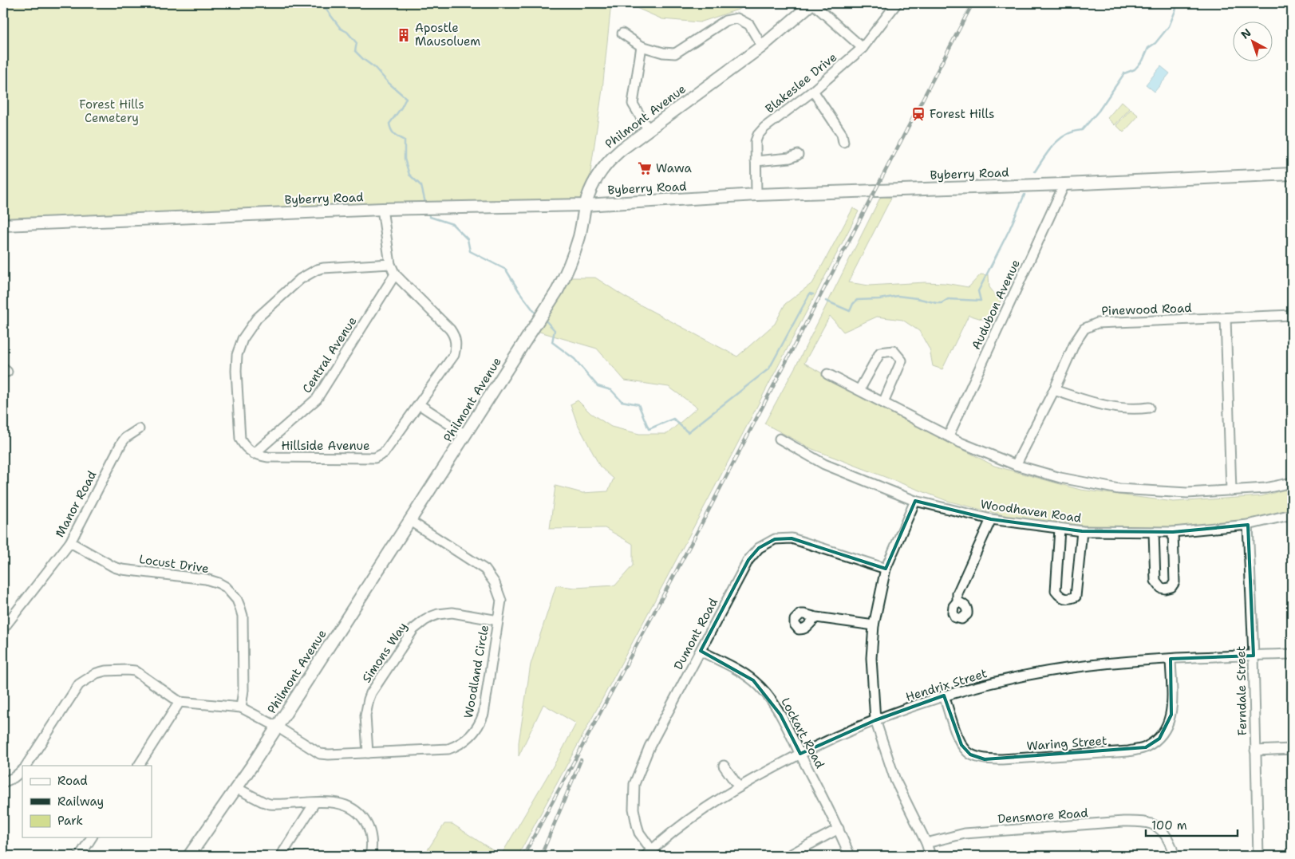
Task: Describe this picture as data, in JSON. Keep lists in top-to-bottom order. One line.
{"streets":{"main road":["Philmont Avenue","Byberry Road"],"street":["Blakeslee Drive","Audubon Avenue","Pinewood Road","Central Avenue","Hillside Avenue","Manor Road","Woodhaven Road","Locust Drive","Dumont Road","Simons Way","Woodland Circle","Hendrix Street","Ferndale Street","Lockart Road","Waring Street","Densmore Road"]},"crossings":[["Blakeslee Drive","Byberry Road"],["Philmont Avenue","Byberry Road"],["Philmont Avenue","Woodland Circle"],["Byberry Road","Audubon Avenue"],["Central Avenue","Hillside Avenue"],["Manor Road","Locust Drive"],["Woodhaven Road","Ferndale Street"],["Locust Drive","Woodland Circle"],["Dumont Road","Hendrix Street"],["Dumont Road","Lockart Road"],["Simons Way","Woodland Circle"],["Hendrix Street","Ferndale Street"],["Hendrix Street","Lockart Road"],["Hendrix Street","Waring Street"]],"parks":["Forest Hills Cemetery"],"places":{"building":["Apostle Mausoluem"],"station":["Forest Hills"],"supermarket":["Wawa"]},"legend":["Road","Railway","Park"],"scale_bar":"100 m","north":"top left"}
